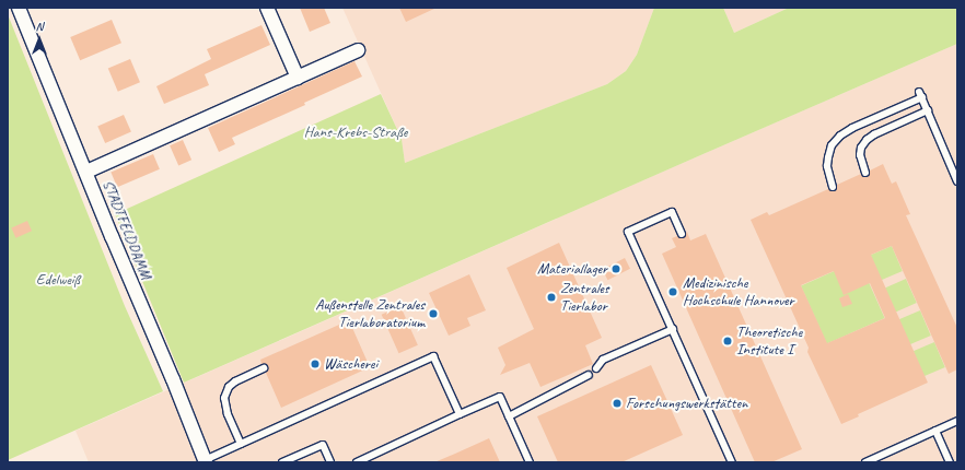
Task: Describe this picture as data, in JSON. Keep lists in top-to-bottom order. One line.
{"streets":{"street":["STADTFELDDAMM"]},"parks":["Hans-Krebs-Straße","Edelweiß"],"places":["Materiallager","Medizinische Hochschule Hannover","Zentrales Tierlabor","Außenstelle Zentrales Tierlaboratorium","Theoretische Institute I","Wäscherei","Forschungswerkstätten"],"north":"top"}
